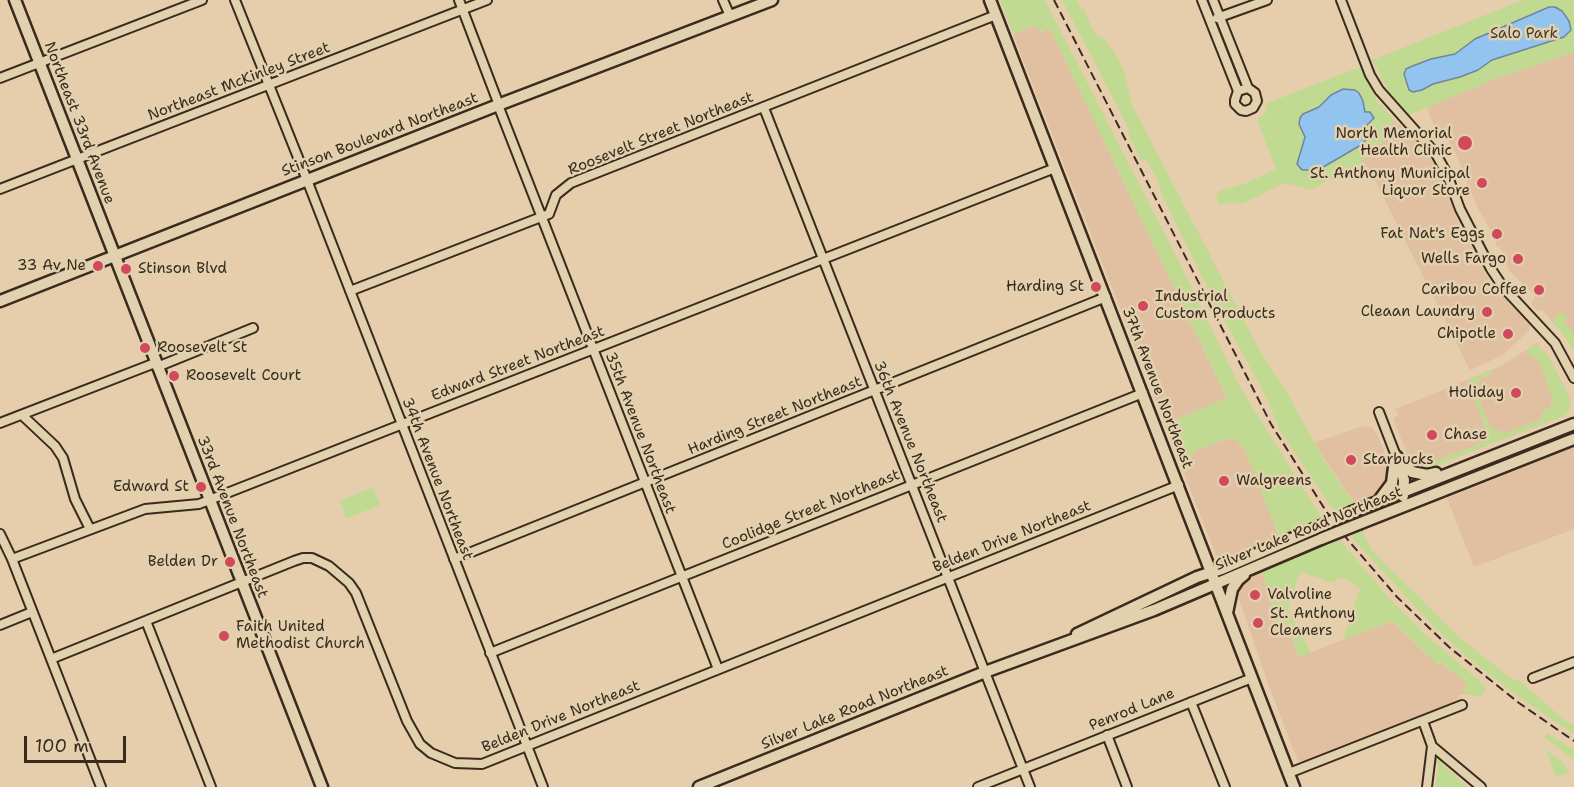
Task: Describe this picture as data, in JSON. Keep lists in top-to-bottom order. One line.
{"streets":{"street":["Northeast McKinley Street","Northeast 33rd Avenue","Roosevelt Street Northeast","Stinson Boulevard Northeast","Edward Street Northeast","37th Avenue Northeast","Harding Street Northeast","35th Avenue Northeast","36th Avenue Northeast","34th Avenue Northeast","Coolidge Street Northeast","33rd Avenue Northeast","Silver Lake Road Northeast","Belden Drive Northeast","Penrod Lane"]},"crossings":[["Northeast McKinley Street","Northeast 33rd Avenue"],["Northeast McKinley Street","35th Avenue Northeast"],["Northeast McKinley Street","34th Avenue Northeast"],["Northeast 33rd Avenue","Stinson Boulevard Northeast"],["Northeast 33rd Avenue","33rd Avenue Northeast"],["Roosevelt Street Northeast","37th Avenue Northeast"],["Roosevelt Street Northeast","35th Avenue Northeast"],["Roosevelt Street Northeast","36th Avenue Northeast"],["Stinson Boulevard Northeast","35th Avenue Northeast"],["Stinson Boulevard Northeast","34th Avenue Northeast"],["Stinson Boulevard Northeast","33rd Avenue Northeast"],["Edward Street Northeast","37th Avenue Northeast"],["Edward Street Northeast","35th Avenue Northeast"],["Edward Street Northeast","36th Avenue Northeast"],["Edward Street Northeast","34th Avenue Northeast"],["Edward Street Northeast","33rd Avenue Northeast"],["37th Avenue Northeast","Harding Street Northeast"],["37th Avenue Northeast","Coolidge Street Northeast"],["37th Avenue Northeast","Silver Lake Road Northeast"],["37th Avenue Northeast","Belden Drive Northeast"],["37th Avenue Northeast","Penrod Lane"],["Harding Street Northeast","35th Avenue Northeast"],["Harding Street Northeast","36th Avenue Northeast"],["Harding Street Northeast","34th Avenue Northeast"],["35th Avenue Northeast","Coolidge Street Northeast"],["35th Avenue Northeast","Belden Drive Northeast"],["36th Avenue Northeast","Coolidge Street Northeast"],["36th Avenue Northeast","Silver Lake Road Northeast"],["36th Avenue Northeast","Belden Drive Northeast"],["36th Avenue Northeast","Penrod Lane"],["34th Avenue Northeast","Coolidge Street Northeast"],["34th Avenue Northeast","Belden Drive Northeast"],["33rd Avenue Northeast","Belden Drive Northeast"]],"parks":["Salo Park"],"places":["North Memorial Health Clinic","St. Anthony Municipal Liquor Store","Fat Nat's Eggs","Wells Fargo","33 Av Ne","Stinson Blvd","Harding St","Caribou Coffee","Industrial Custom Products","Cleaan Laundry","Chipotle","Roosevelt St","Roosevelt Court","Holiday","Chase","Starbucks","Walgreens","Edward St","Belden Dr","Valvoline","St. Anthony Cleaners","Faith United Methodist Church"],"scale_bar":"100 m"}
